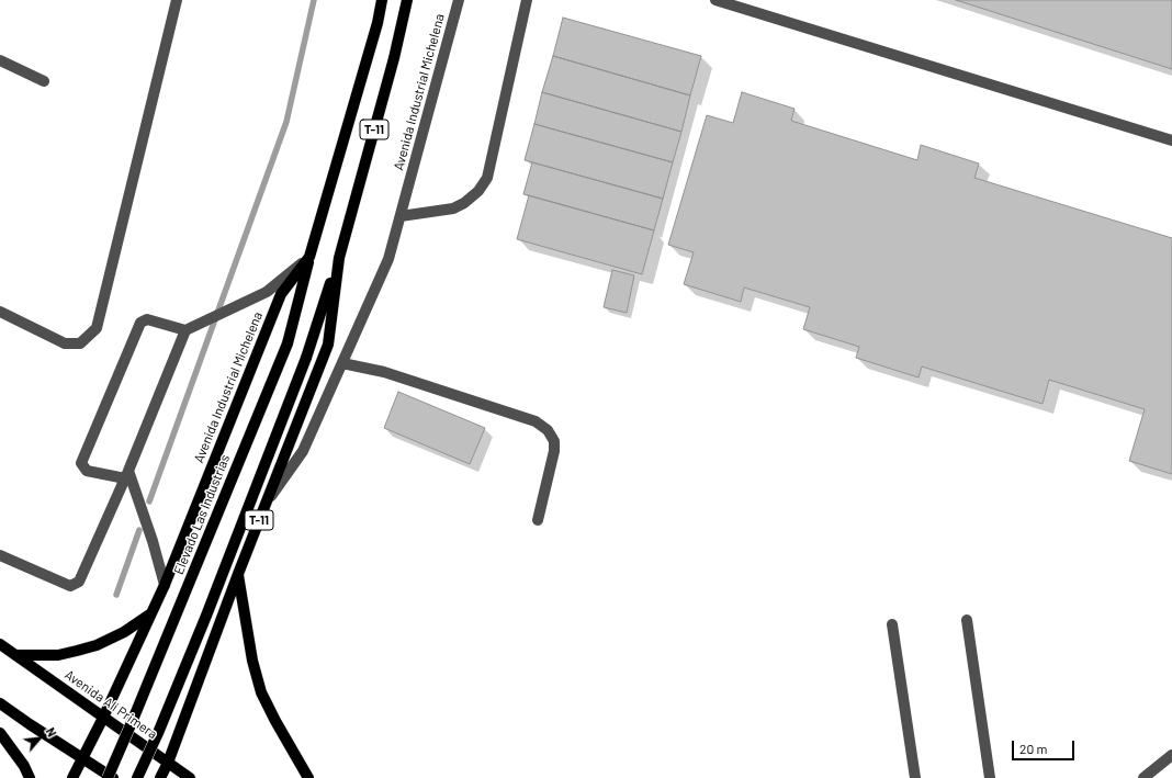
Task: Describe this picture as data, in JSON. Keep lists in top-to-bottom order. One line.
{"streets":{"main road":["Avenida Industrial Michelena","T-11","Elevado Las Industrias","Avenida Alí Primera"]},"crossings":[["Avenida Industrial Michelena","T-11"],["Avenida Industrial Michelena","Elevado Las Industrias"],["Avenida Industrial Michelena","Avenida Alí Primera"]],"scale_bar":"20 m","north":"top right"}
